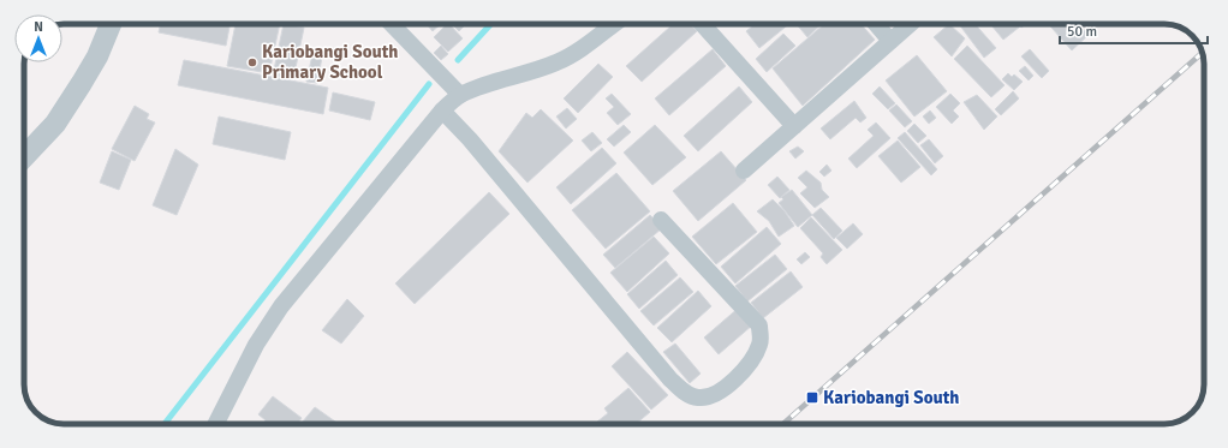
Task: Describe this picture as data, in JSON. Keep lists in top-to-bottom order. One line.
{"places":{"other":["Kariobangi South Primary School"],"transit":["Kariobangi South"]},"scale_bar":"50 m","north":"top"}
